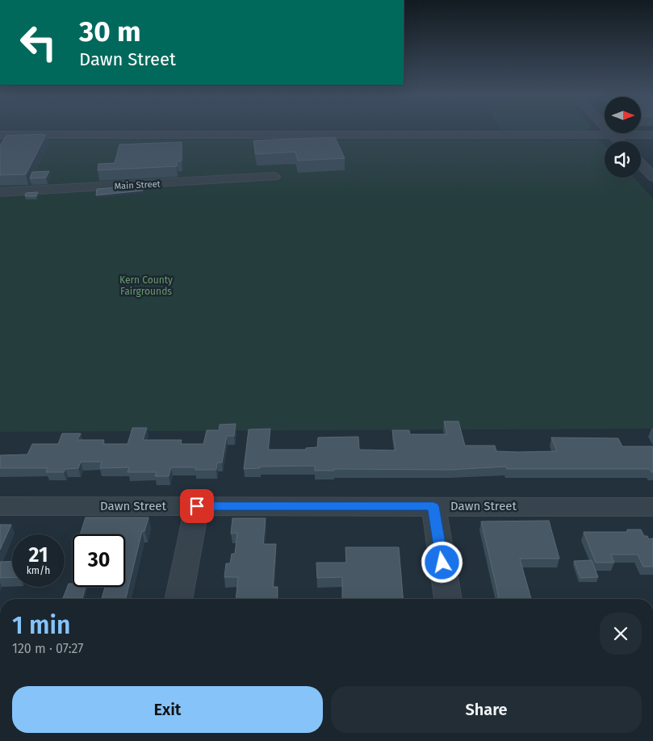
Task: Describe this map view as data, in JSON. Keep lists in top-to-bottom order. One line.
{"streets":{"street":["Main Street","Dawn Street"]},"parks":["Kern County Fairgrounds"],"north":"right","page":{"turn":["30 m","Dawn Street"],"speed":"21 km/h","limit":"30","heading":["1 min","120 m · 07:27"],"buttons":["Exit","Share"]}}
